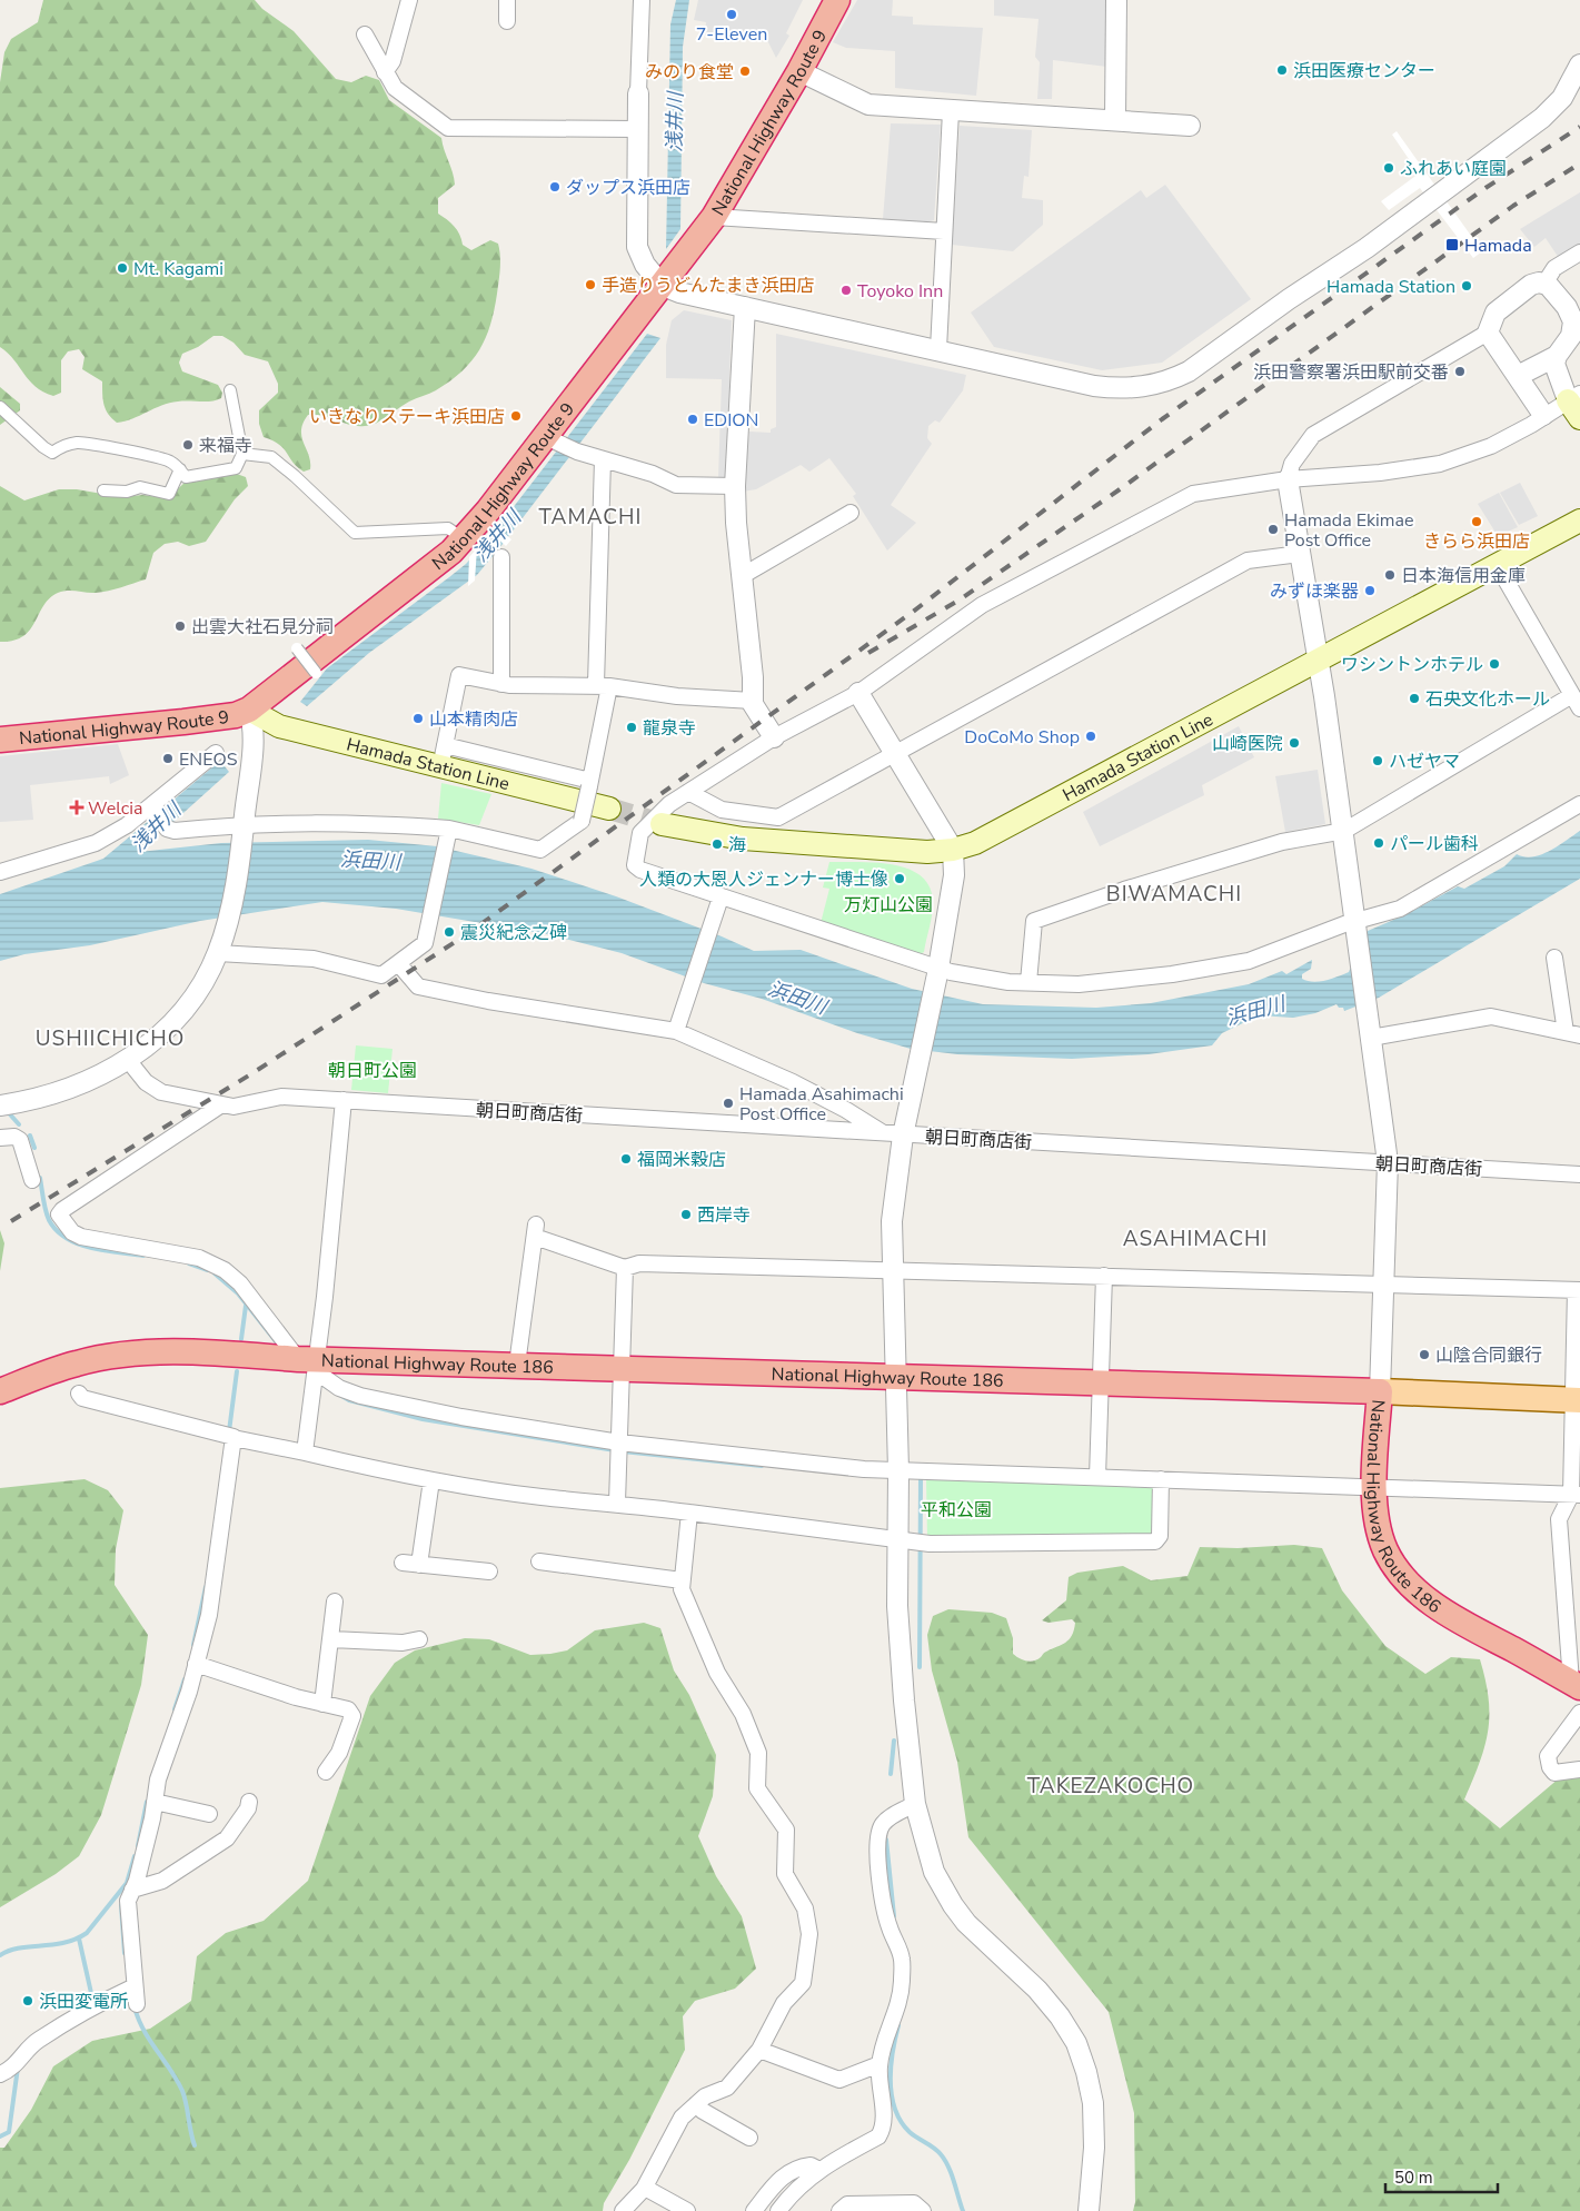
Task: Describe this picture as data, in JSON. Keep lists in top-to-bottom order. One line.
{"streets":{"highway":["National Highway Route 9","National Highway Route 186"],"main road":["Hamada Station Line"],"street":["朝日町商店街"]},"crossings":[["National Highway Route 9","Hamada Station Line"]],"districts":["TAMACHI","BIWAMACHI","USHIICHICHO","ASAHIMACHI","TAKEZAKOCHO"],"water":["浅井川","浜田川"],"parks":["万灯山公園","朝日町公園","平和公園"],"places":{"other":["7-Eleven","浜田医療センター","みのり食堂","ふれあい庭園","ダップス浜田店","Mt. Kagami","手造りうどんたまき浜田店","Hamada Station","Toyoko Inn","浜田警察署浜田駅前交番","いきなりステーキ浜田店","EDION","来福寺","きらら浜田店","Hamada Ekimae Post Office","日本海信用金庫","みずほ楽器","出雲大社石見分祠","ワシントンホテル","石央文化ホール","山本精肉店","龍泉寺","DoCoMo Shop","山崎医院","ENEOS","ハゼヤマ","パール歯科","海","人類の大恩人ジェンナー博士像","震災紀念之碑","Hamada Asahimachi Post Office","福岡米穀店","西岸寺","山陰合同銀行","浜田変電所"],"transit":["Hamada"],"health":["Welcia"]},"scale_bar":"50 m"}
